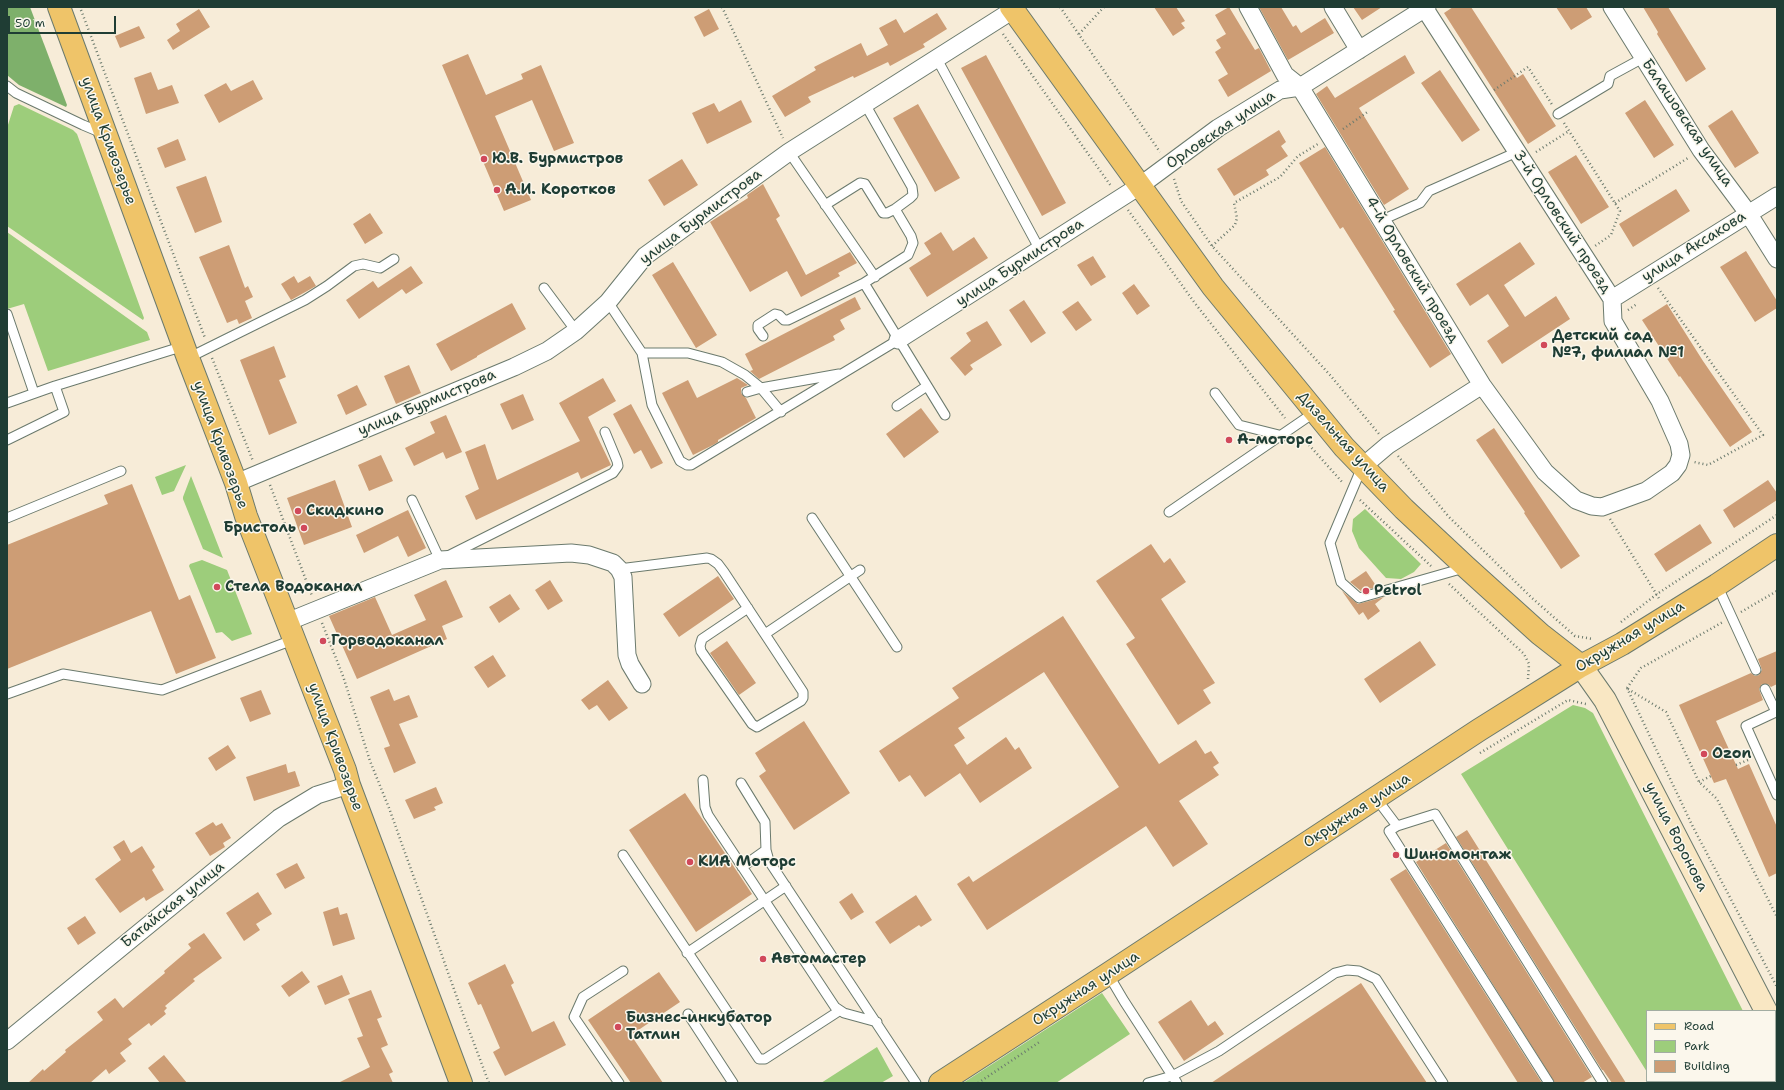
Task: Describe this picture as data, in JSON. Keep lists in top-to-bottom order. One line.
{"streets":{"main road":["улица Кривозерье","Дизельная улица","Окружная улица","улица Воронова"],"street":["Балашовская улица","Орловская улица","улица Бурмистрова","3-й Орловский проезд","улица Аксакова","4-й Орловский проезд","Батайская улица"]},"crossings":[["Балашовская улица","улица Аксакова"],["Орловская улица","улица Бурмистрова"],["Орловская улица","3-й Орловский проезд"],["Орловская улица","4-й Орловский проезд"],["Орловская улица","Дизельная улица"],["улица Кривозерье","улица Бурмистрова"],["улица Кривозерье","Батайская улица"],["улица Бурмистрова","Дизельная улица"],["3-й Орловский проезд","улица Аксакова"],["Дизельная улица","Окружная улица"],["Дизельная улица","улица Воронова"],["Окружная улица","улица Воронова"]],"places":["Ю.В. Бурмистров","А.И. Коротков","Детский сад №7, филиал №1","А-моторс","Скидкино","Бристоль","Стела Водоканал","Petrol","Горводоканал","Ozon","Шиномонтаж","КИА Моторс","Автомастер","Бизнес-инкубатор Татлин"],"legend":["Road","Park","Building"],"scale_bar":"50 m"}
